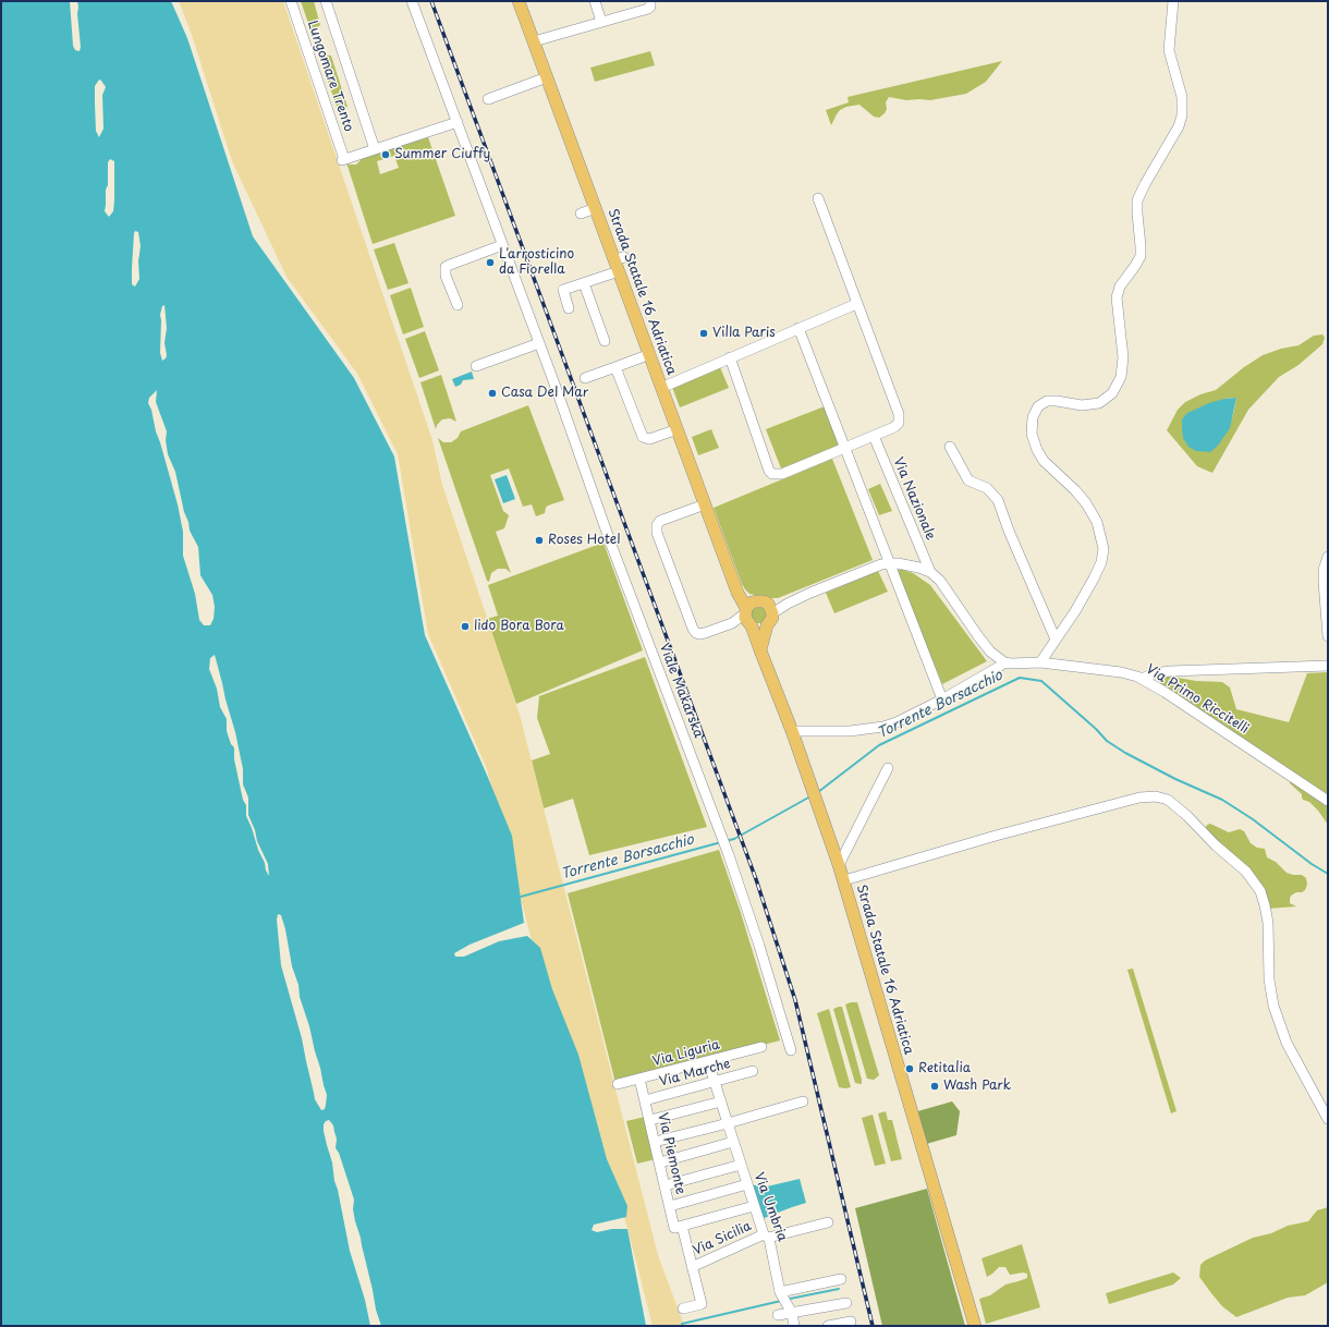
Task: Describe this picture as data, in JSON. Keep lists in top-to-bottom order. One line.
{"streets":{"main road":["Strada Statale 16 Adriatica"],"street":["Lungomare Trento","Via Nazionale","Viale Makarska","Via Primo Riccitelli","Via Liguria","Via Marche","Via Piemonte","Via Umbria","Via Sicilia"]},"crossings":[["Via Nazionale","Via Primo Riccitelli"],["Via Liguria","Via Piemonte"],["Via Liguria","Via Umbria"],["Via Marche","Via Piemonte"],["Via Marche","Via Umbria"],["Via Umbria","Via Sicilia"]],"water":["Torrente Borsacchio"],"places":["Summer Ciuffy","L'arrosticino da Fiorella","Villa Paris","Casa Del Mar","Roses Hotel","lido Bora Bora","Retitalia","Wash Park"]}
